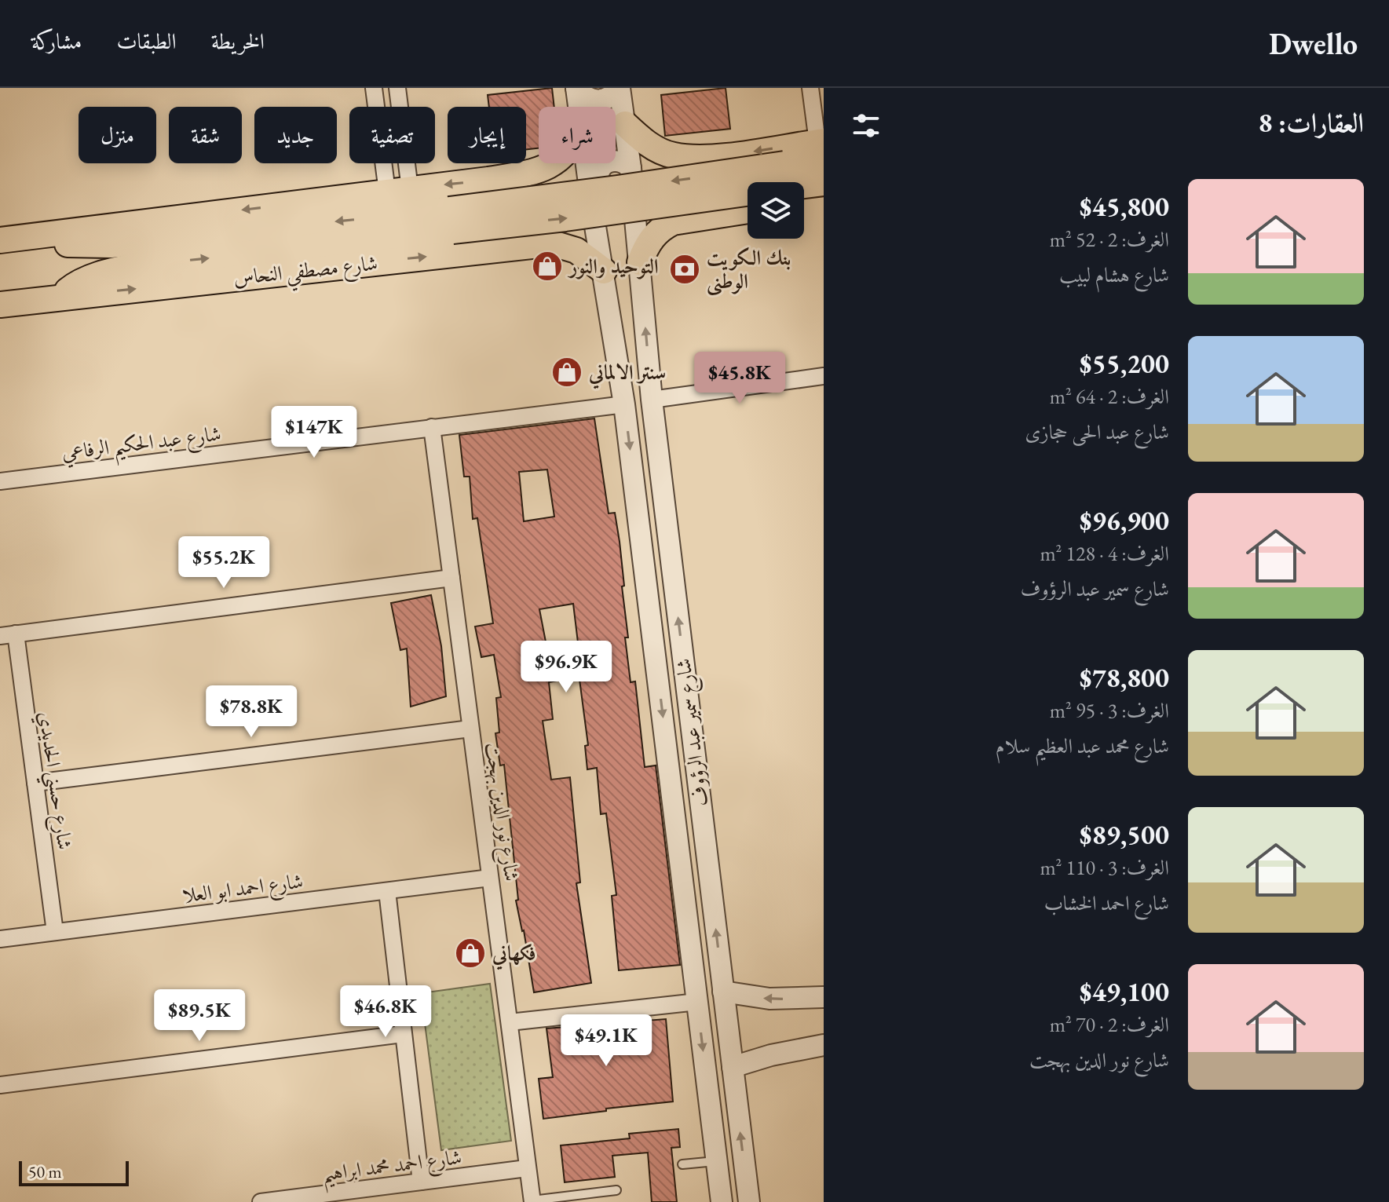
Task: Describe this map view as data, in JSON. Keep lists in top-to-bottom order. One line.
{"streets":{"main road":["شارع مصطفي النحاس"],"street":["شارع عبد الحكيم الرفاعي","شارع سمير عبد الرؤوف","شارع حسني الحديدي","شارع نور الدين بهجت","شارع احمد ابو العلا","شارع احمد محمد ابراهيم"]},"crossings":[["شارع مصطفي النحاس","شارع سمير عبد الرؤوف"],["شارع عبد الحكيم الرفاعي","شارع سمير عبد الرؤوف"],["شارع عبد الحكيم الرفاعي","شارع نور الدين بهجت"],["شارع حسني الحديدي","شارع احمد ابو العلا"],["شارع نور الدين بهجت","شارع احمد ابو العلا"],["شارع نور الدين بهجت","شارع احمد محمد ابراهيم"]],"places":{"shop":["التوحيد والنور","سنتر الالماني","فكهاني"],"bank":["بنك الكويت الوطنى"]},"scale_bar":"50 m","page":{"header":"Dwello","nav":["الخريطة","الطبقات","مشاركة"],"heading":"العقارات: 8","chip":["شراء","إيجار","تصفية","جديد","شقة","منزل"],"list":[{"name":"$45,800","note":"الغرف: 2 · 52 m² · شارع هشام لبيب"},{"name":"$55,200","note":"الغرف: 2 · 64 m² · شارع عبد الحى حجازى"},{"name":"$96,900","note":"الغرف: 4 · 128 m² · شارع سمير عبد الرؤوف"},{"name":"$78,800","note":"الغرف: 3 · 95 m² · شارع محمد عبد العظيم سلام"},{"name":"$89,500","note":"الغرف: 3 · 110 m² · شارع احمد الخشاب"},{"name":"$49,100","note":"الغرف: 2 · 70 m² · شارع نور الدين بهجت"}],"price":["$45.8K","$147K","$55.2K","$96.9K","$78.8K","$46.8K","$89.5K","$49.1K"],"scale":"50 m"}}
